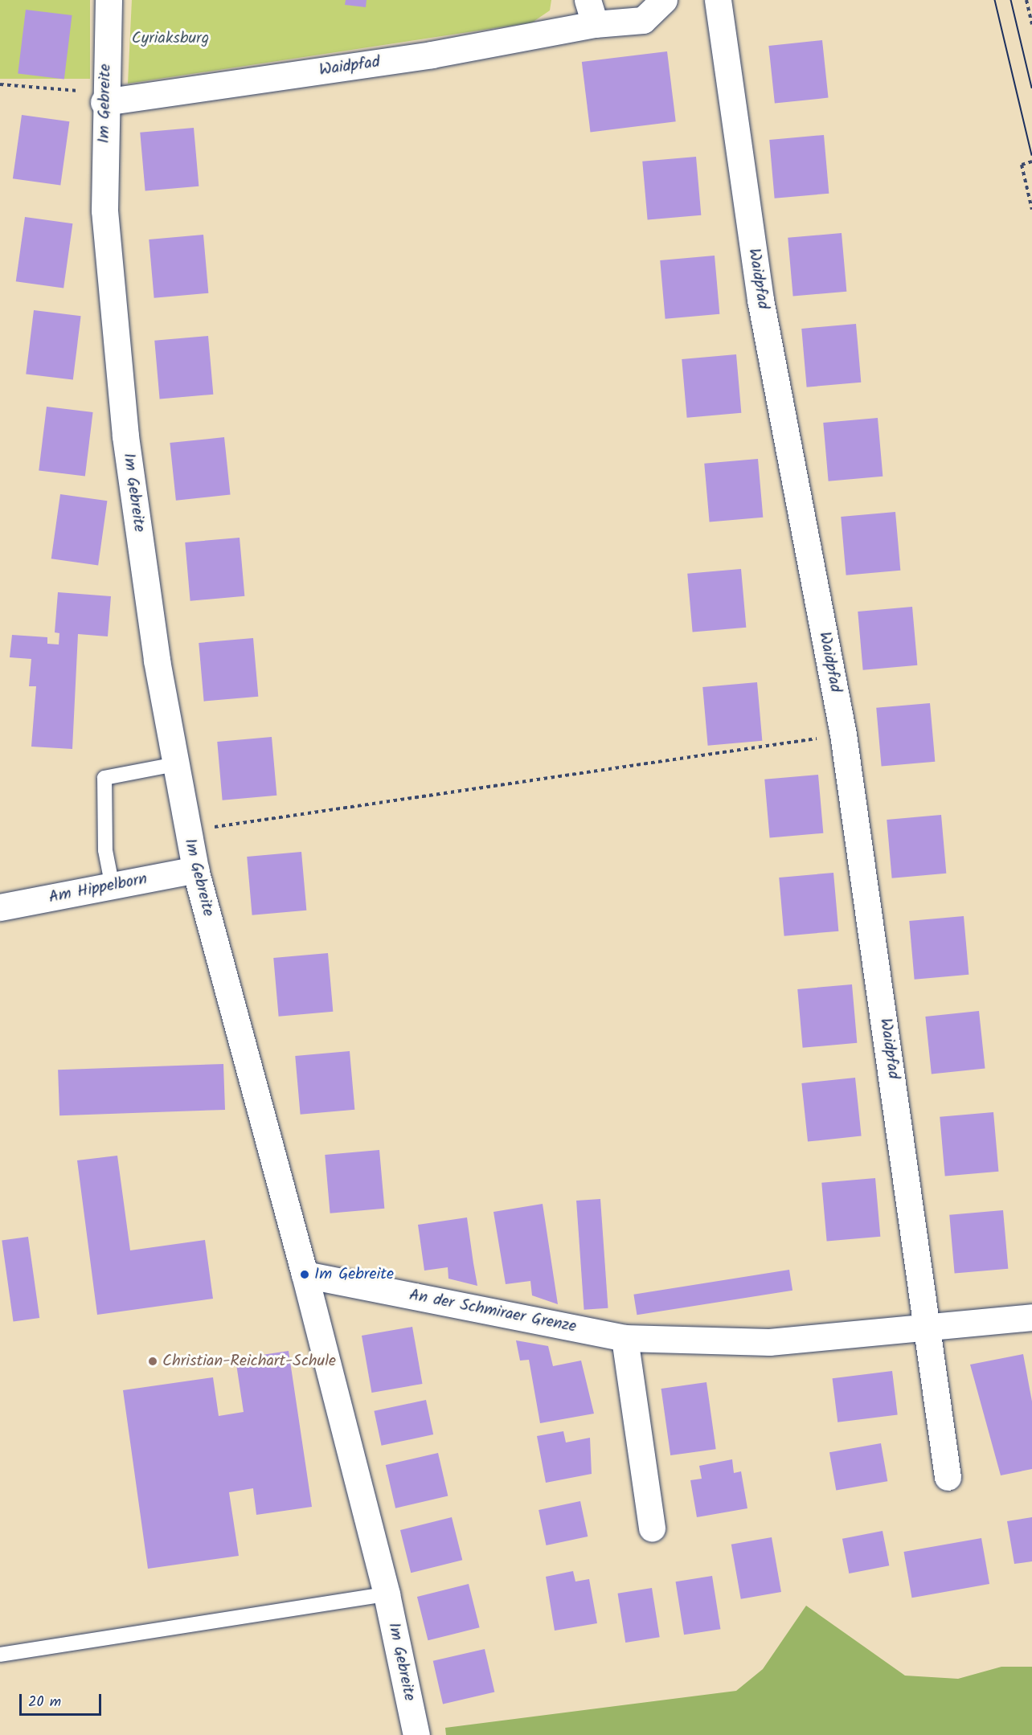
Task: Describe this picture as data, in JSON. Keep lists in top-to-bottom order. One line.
{"streets":{"street":["Waidpfad","Im Gebreite","Am Hippelborn","An der Schmiraer Grenze"]},"crossings":[["Waidpfad","Im Gebreite"],["Waidpfad","An der Schmiraer Grenze"],["Im Gebreite","Am Hippelborn"],["Im Gebreite","An der Schmiraer Grenze"]],"parks":["Cyriaksburg"],"places":["Im Gebreite","Christian-Reichart-Schule"],"scale_bar":"20 m"}
